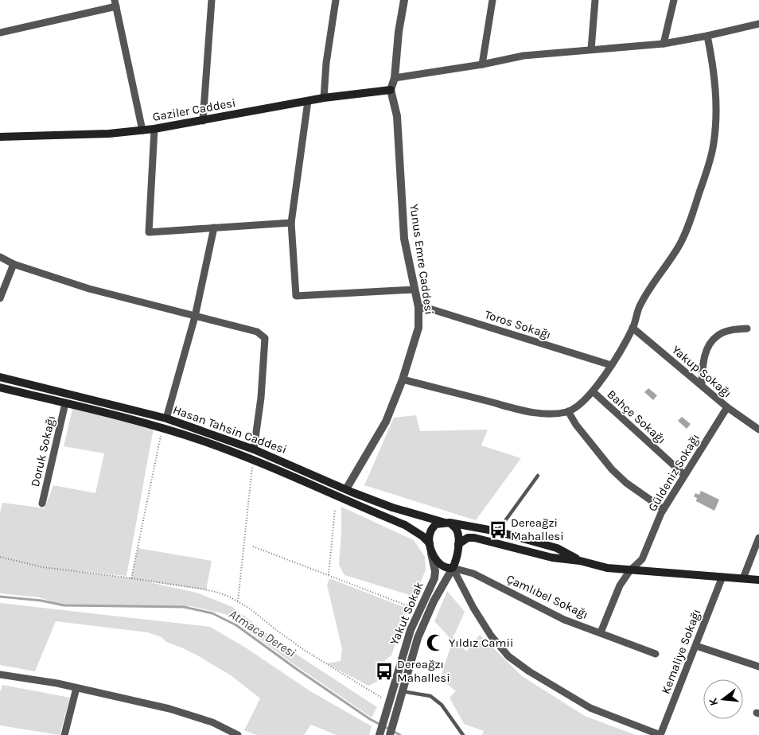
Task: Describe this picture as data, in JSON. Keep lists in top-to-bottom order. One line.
{"streets":{"main road":["Gaziler Caddesi","Hasan Tahsin Caddesi"],"street":["Yunus Emre Caddesi","Toros Sokağı","Yakup Sokağı","Bahçe Sokağı","Doruk Sokağı","Güldeniz Sokağı","Çamlıbel Sokağı","Yakut Sokak","Kemaliye Sokağı"]},"crossings":[["Gaziler Caddesi","Yunus Emre Caddesi"],["Yunus Emre Caddesi","Toros Sokağı"],["Yunus Emre Caddesi","Hasan Tahsin Caddesi"],["Yakup Sokağı","Güldeniz Sokağı"],["Bahçe Sokağı","Güldeniz Sokağı"],["Hasan Tahsin Caddesi","Doruk Sokağı"],["Hasan Tahsin Caddesi","Çamlıbel Sokağı"],["Hasan Tahsin Caddesi","Yakut Sokak"],["Güldeniz Sokağı","Çamlıbel Sokağı"],["Çamlıbel Sokağı","Yakut Sokak"]],"water":["Atmaca Deresi"],"places":{"bus stop":["Dereağzi Mahallesi","Dereağzı Mahallesi"],"mosque":["Yıldız Camii"]},"north":"left"}
